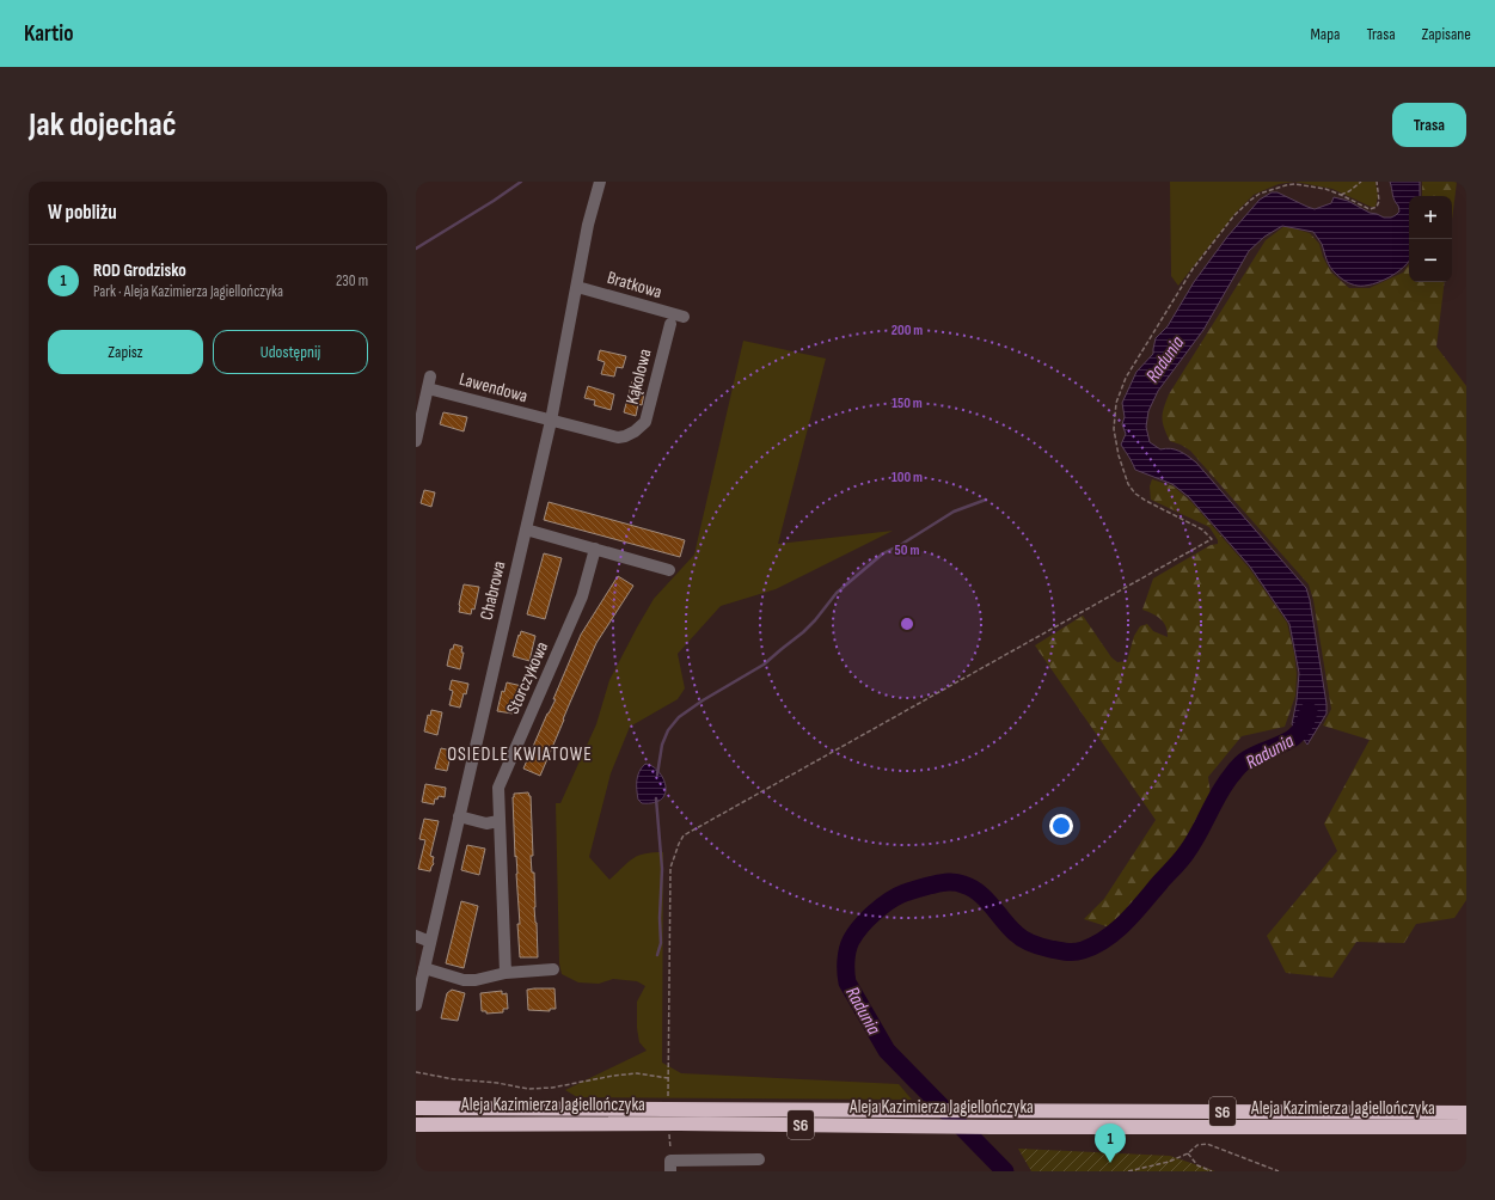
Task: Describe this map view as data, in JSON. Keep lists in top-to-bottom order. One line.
{"streets":{"highway":["Aleja Kazimierza Jagiellończyka","S6"],"street":["Bratkowa","Kąkolowa","Lawendowa","Chabrowa","Storczykowa"]},"crossings":[["Bratkowa","Chabrowa"],["Kąkolowa","Lawendowa"],["Kąkolowa","Chabrowa"],["Lawendowa","Chabrowa"]],"districts":["OSIEDLE KWIATOWE"],"water":["Radunia"],"page":{"header":"Kartio","nav":["Mapa","Trasa","Zapisane"],"buttons":["Trasa",["Zapisz","Udostępnij"]],"title":"Jak dojechać","heading":"W pobliżu","map_buttons":["+","−"],"list":[{"mark":"1","name":"ROD Grodzisko","note":"Park · Aleja Kazimierza Jagiellończyka","value":"230 m"}],"pins":"1"},"rings":["200 m","150 m","100 m","50 m"]}
